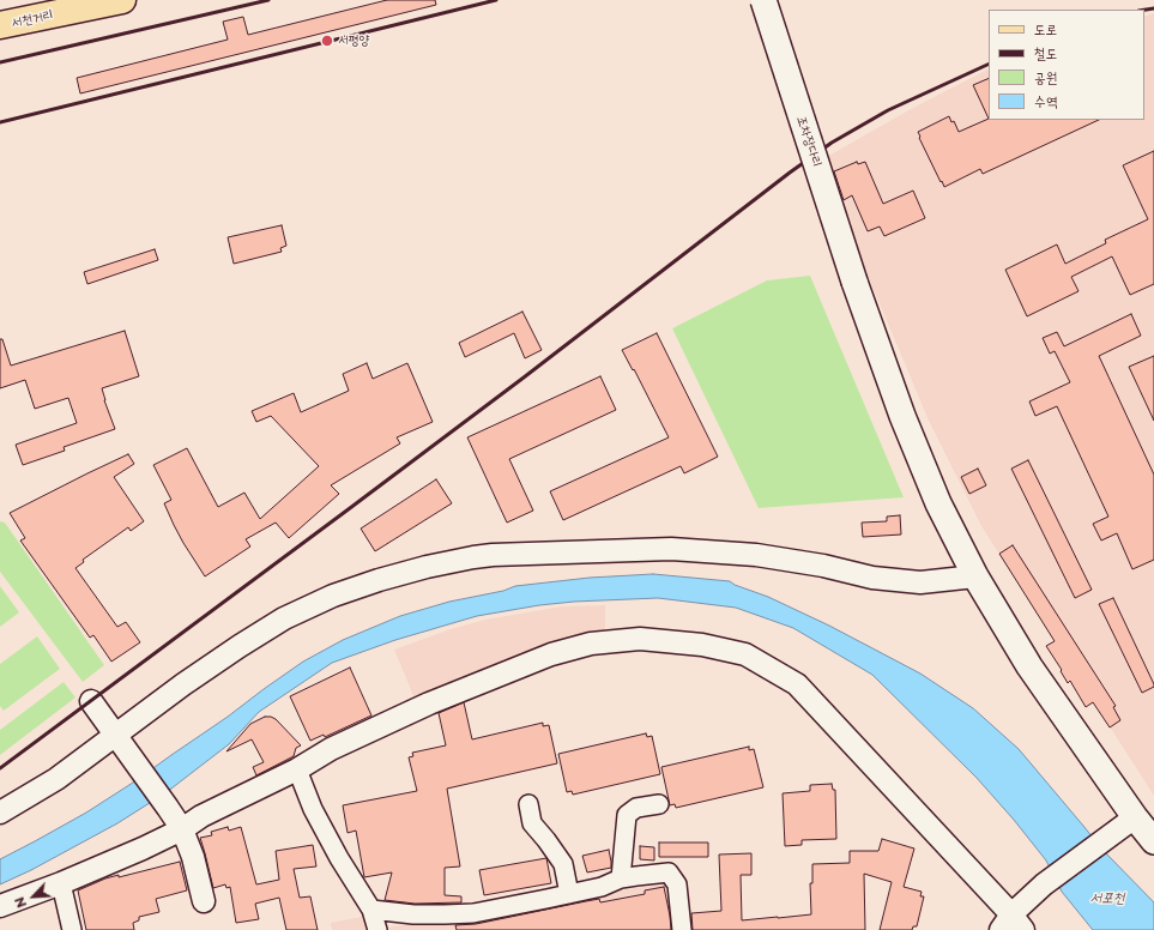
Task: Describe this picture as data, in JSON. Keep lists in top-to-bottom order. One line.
{"streets":{"main road":["서천거리","조차장다리"]},"water":["서포천"],"places":["서평양"],"legend":["도로","철도","공원","수역"],"north":"bottom left"}
